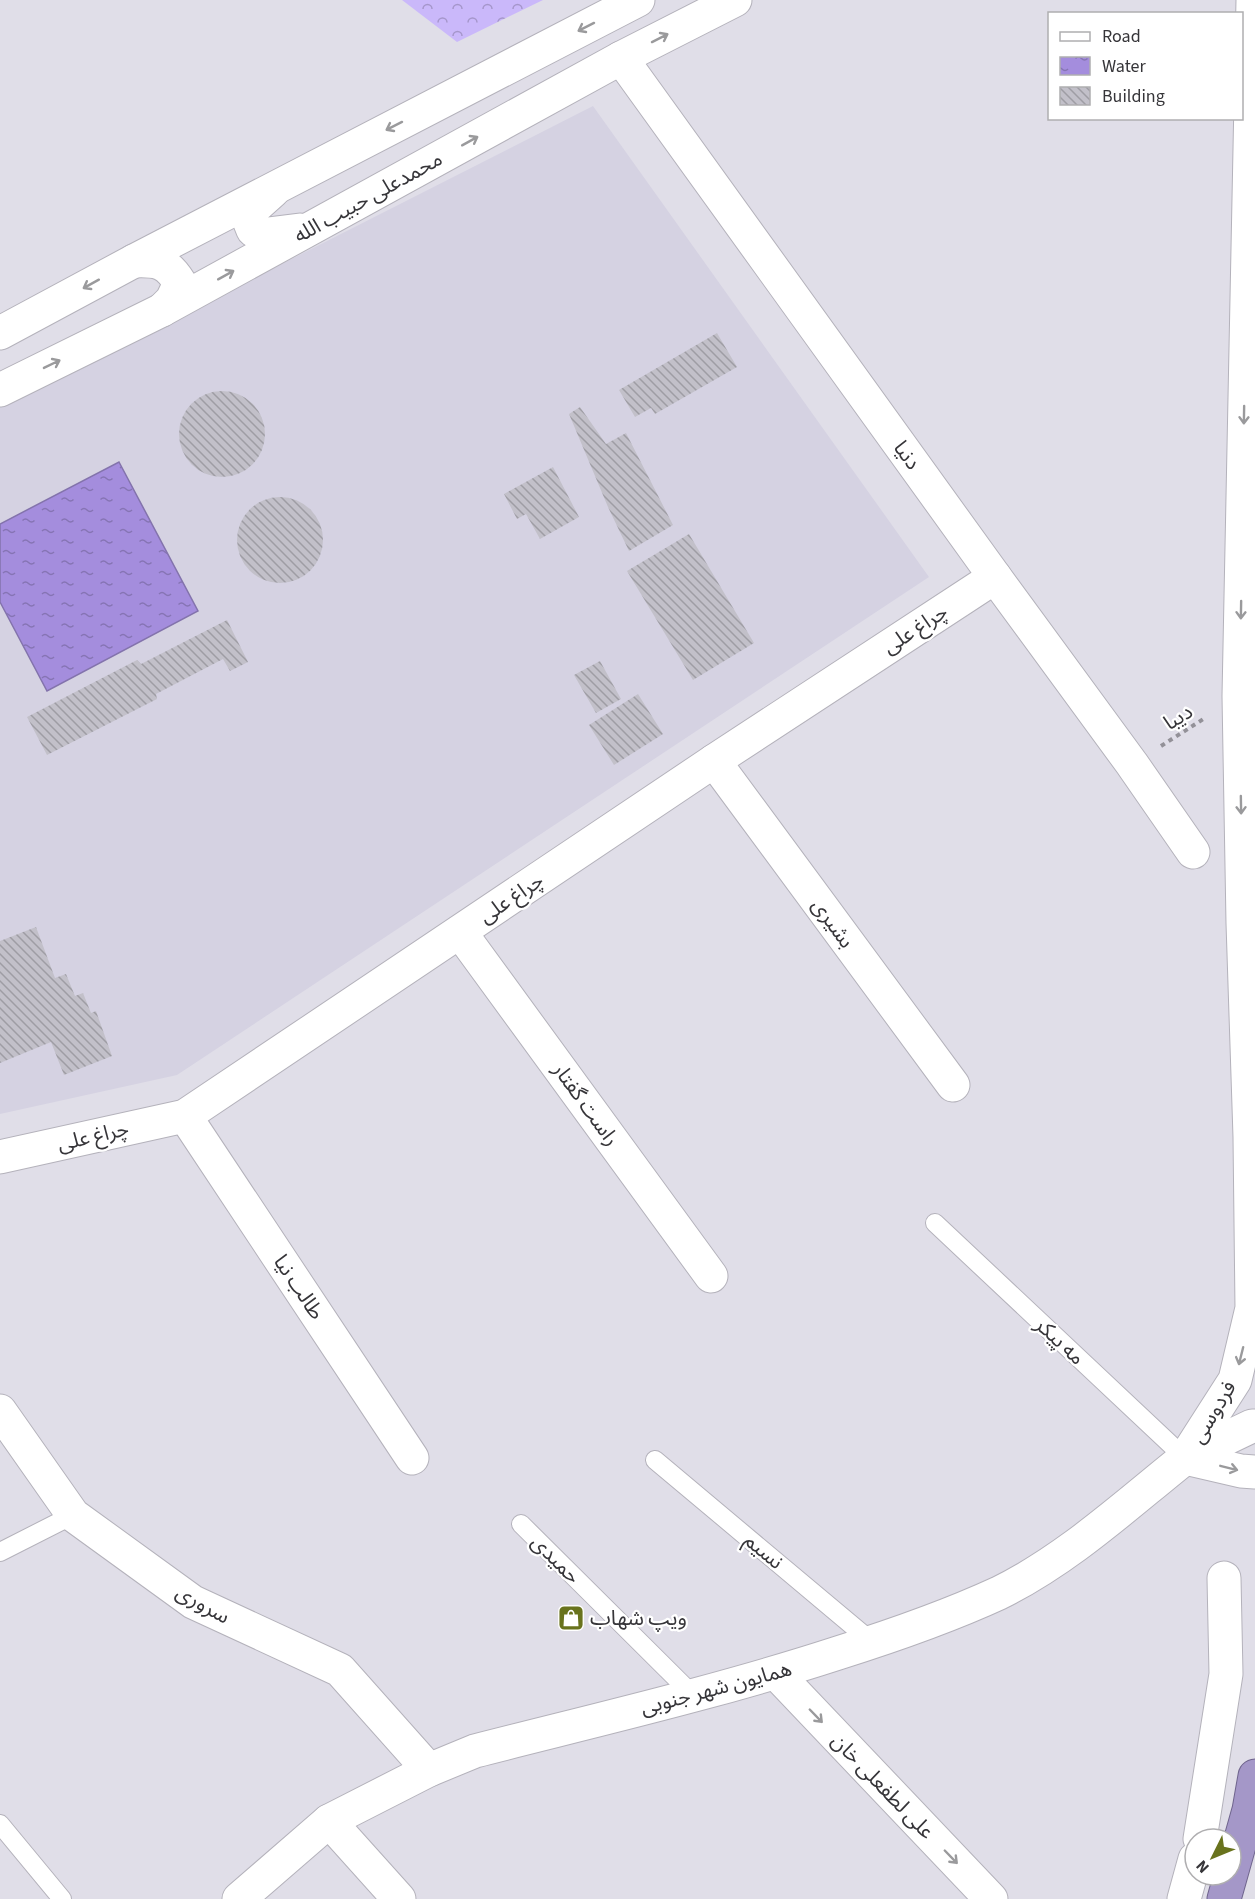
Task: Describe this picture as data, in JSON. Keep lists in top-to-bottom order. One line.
{"streets":{"street":["محمدعلی حبیب الله","دنیا","چراغ‌ علی","بشیری","راست گفتار","طالب‌ نیا","فردوسی","سروری","همایون‌ شهر جنوبی","علی لطفعلی خان"],"lane":["مه‌ پیکر","نسیم","حمیدی"],"path":["دیبا"]},"crossings":[["محمدعلی حبیب الله","دنیا"],["دنیا","چراغ‌ علی"],["دنیا","دیبا"],["چراغ‌ علی","بشیری"],["چراغ‌ علی","راست گفتار"],["چراغ‌ علی","طالب‌ نیا"],["دیبا","فردوسی"],["مه‌ پیکر","فردوسی"],["مه‌ پیکر","همایون‌ شهر جنوبی"],["فردوسی","همایون‌ شهر جنوبی"],["نسیم","همایون‌ شهر جنوبی"],["حمیدی","همایون‌ شهر جنوبی"],["سروری","همایون‌ شهر جنوبی"],["همایون‌ شهر جنوبی","علی لطفعلی خان"]],"one_way":["فردوسی","علی لطفعلی خان"],"places":{"shop":["ویپ شهاب"]},"legend":["Road","Water","Building"],"north":"bottom left"}
